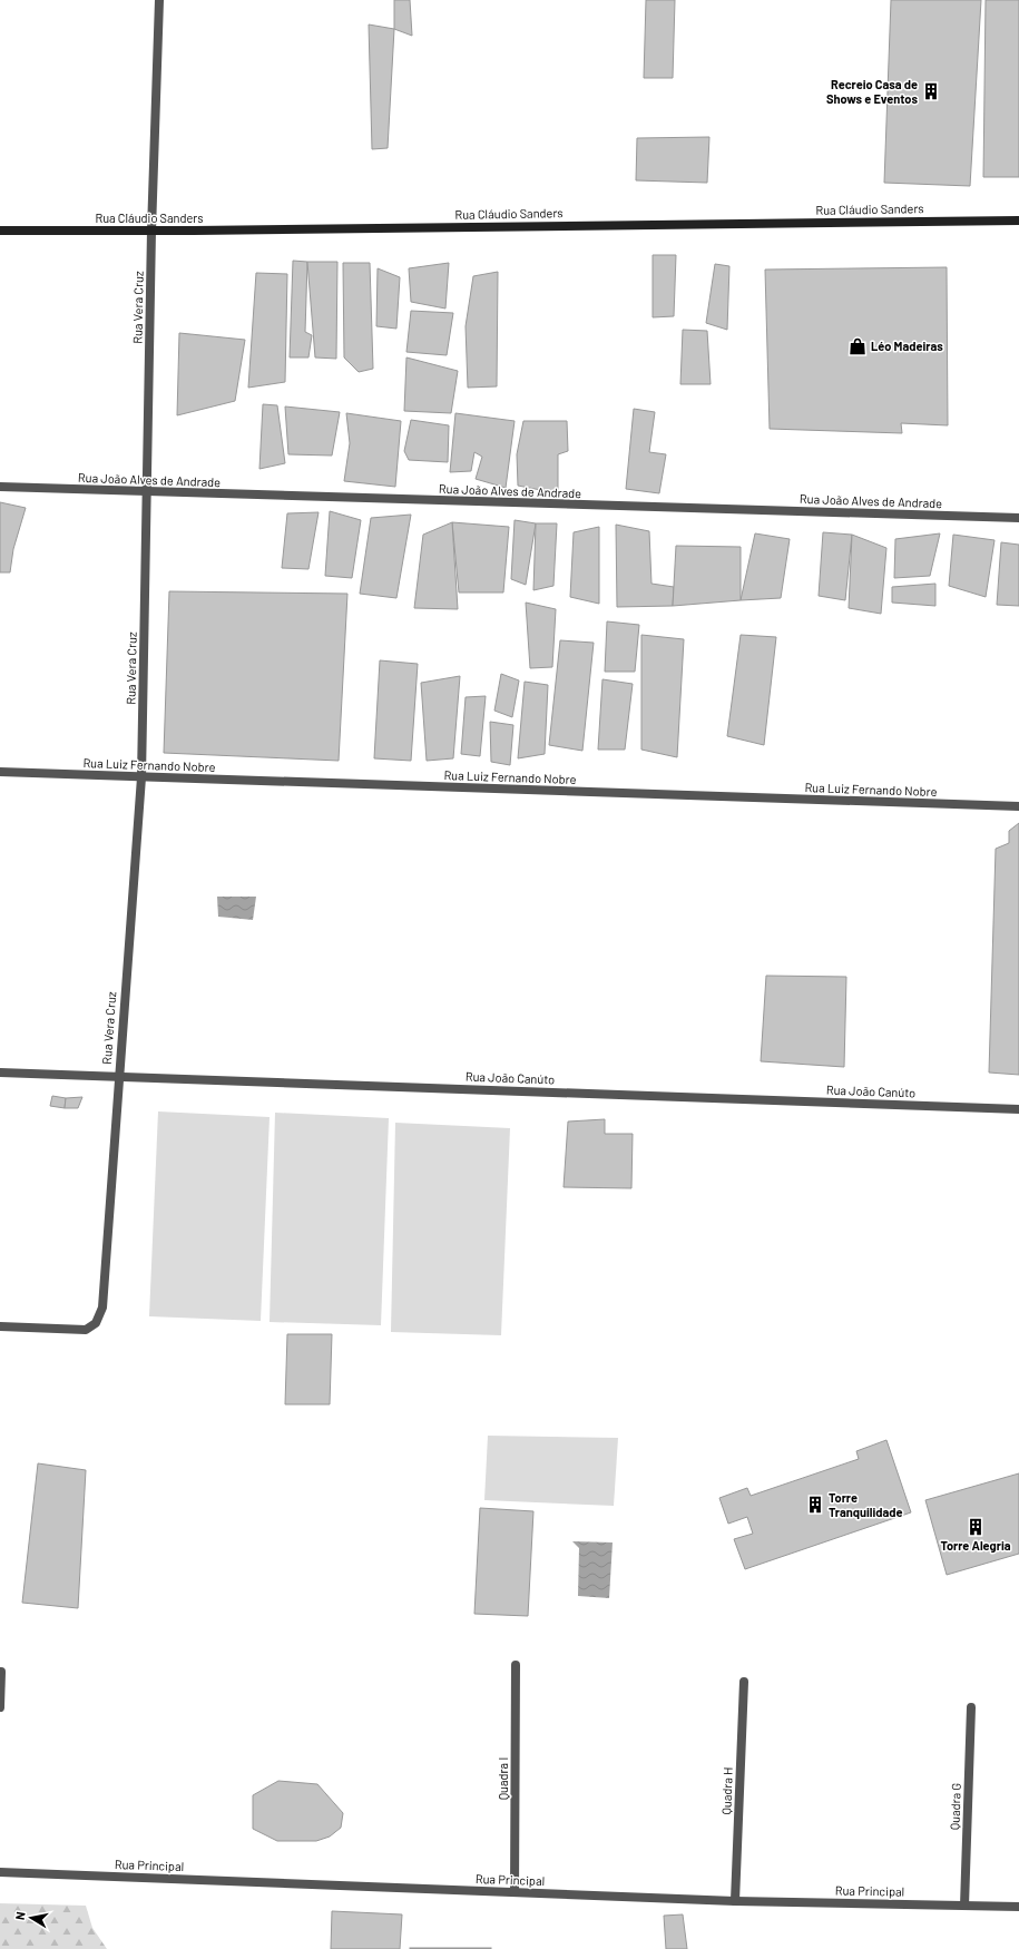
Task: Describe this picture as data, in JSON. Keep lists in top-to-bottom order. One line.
{"streets":{"main road":["Rua Cláudio Sanders"],"street":["Rua Vera Cruz","Rua João Alves de Andrade","Rua Luiz Fernando Nobre","Rua João Canúto","Quadra I","Quadra H","Quadra G","Rua Principal"]},"crossings":[["Rua Cláudio Sanders","Rua Vera Cruz"],["Rua Vera Cruz","Rua João Alves de Andrade"],["Rua Vera Cruz","Rua Luiz Fernando Nobre"],["Rua Vera Cruz","Rua João Canúto"],["Quadra I","Rua Principal"],["Quadra H","Rua Principal"],["Quadra G","Rua Principal"]],"places":{"building":["Recreio Casa de Shows e Eventos","Torre Tranquilidade","Torre Alegria"],"shop":["Léo Madeiras"]},"north":"left"}
